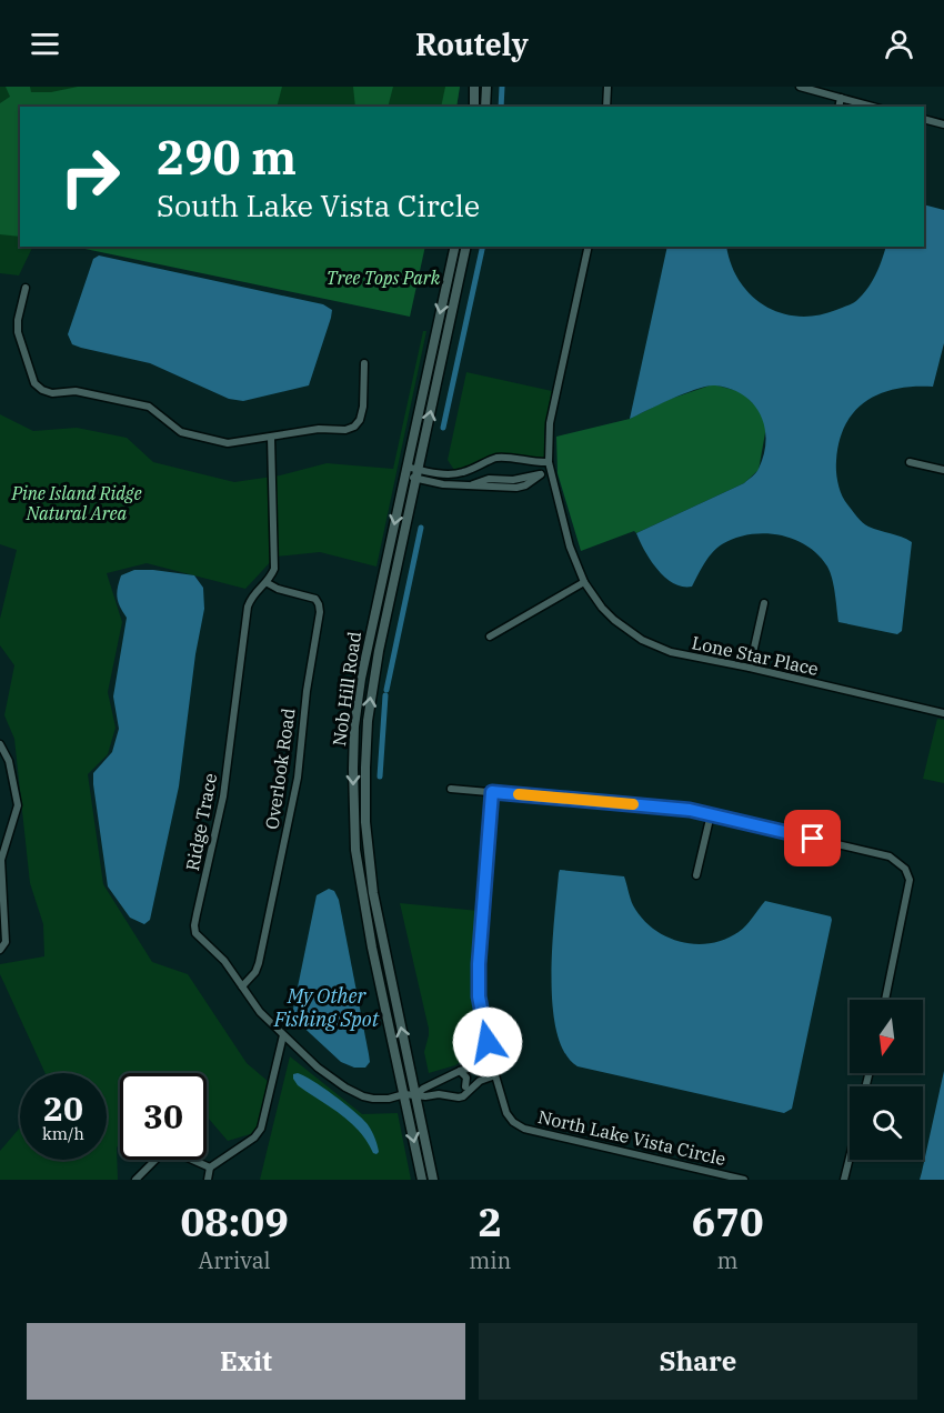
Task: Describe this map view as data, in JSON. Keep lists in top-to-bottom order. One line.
{"streets":{"main road":["Nob Hill Road"],"street":["Lone Star Place","Overlook Road","Ridge Trace","North Lake Vista Circle"]},"crossings":[["Nob Hill Road","Ridge Trace"],["Overlook Road","Ridge Trace"]],"water":["My Other Fishing Spot"],"parks":["Tree Tops Park","Pine Island Ridge Natural Area"],"north":"bottom","page":{"header":"Routely","turn":["290 m","South Lake Vista Circle"],"speed":"20 km/h","limit":"30","eta":["08:09","Arrival","2","min","670","m"],"buttons":["Exit","Share"]}}
